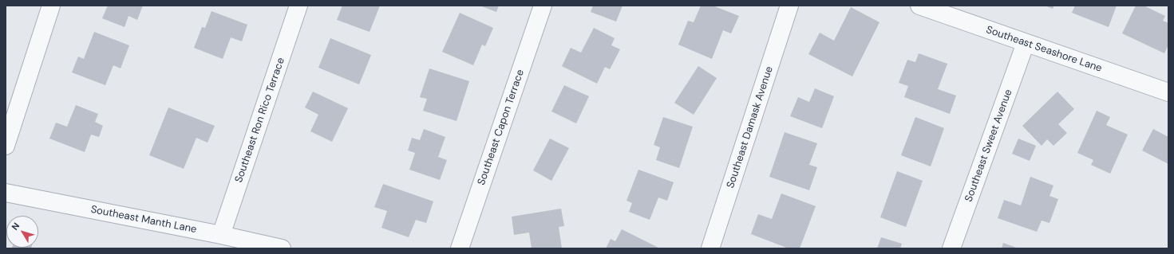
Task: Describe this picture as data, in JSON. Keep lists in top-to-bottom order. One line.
{"streets":{"street":["Southeast Seashore Lane","Southeast Ron Rico Terrace","Southeast Capon Terrace","Southeast Damask Avenue","Southeast Sweet Avenue","Southeast Manth Lane"]},"crossings":[["Southeast Seashore Lane","Southeast Sweet Avenue"],["Southeast Ron Rico Terrace","Southeast Manth Lane"]],"north":"top left"}
